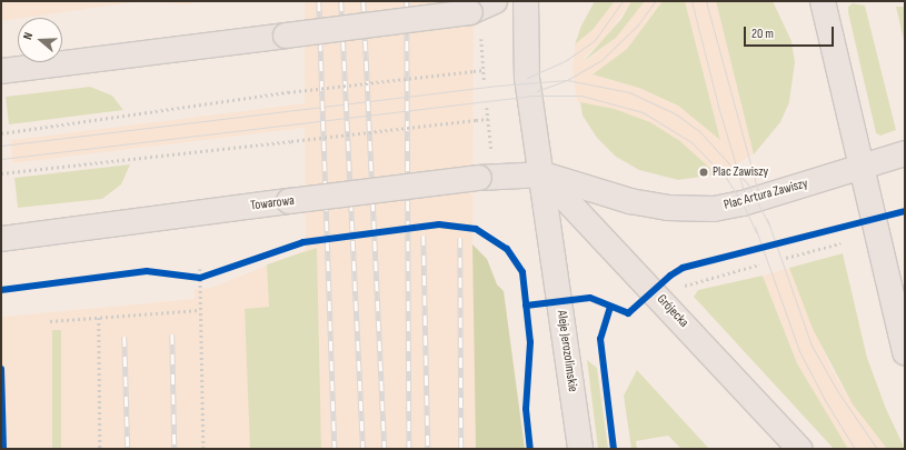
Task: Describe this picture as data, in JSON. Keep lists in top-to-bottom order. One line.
{"streets":{"main road":["Plac Artura Zawiszy","Towarowa","Grójecka","Aleje Jerozolimskie"]},"crossings":[["Plac Artura Zawiszy","Towarowa"],["Plac Artura Zawiszy","Grójecka"],["Plac Artura Zawiszy","Aleje Jerozolimskie"],["Towarowa","Grójecka"],["Towarowa","Aleje Jerozolimskie"],["Grójecka","Aleje Jerozolimskie"]],"places":["Plac Zawiszy"],"scale_bar":"20 m","north":"left"}
